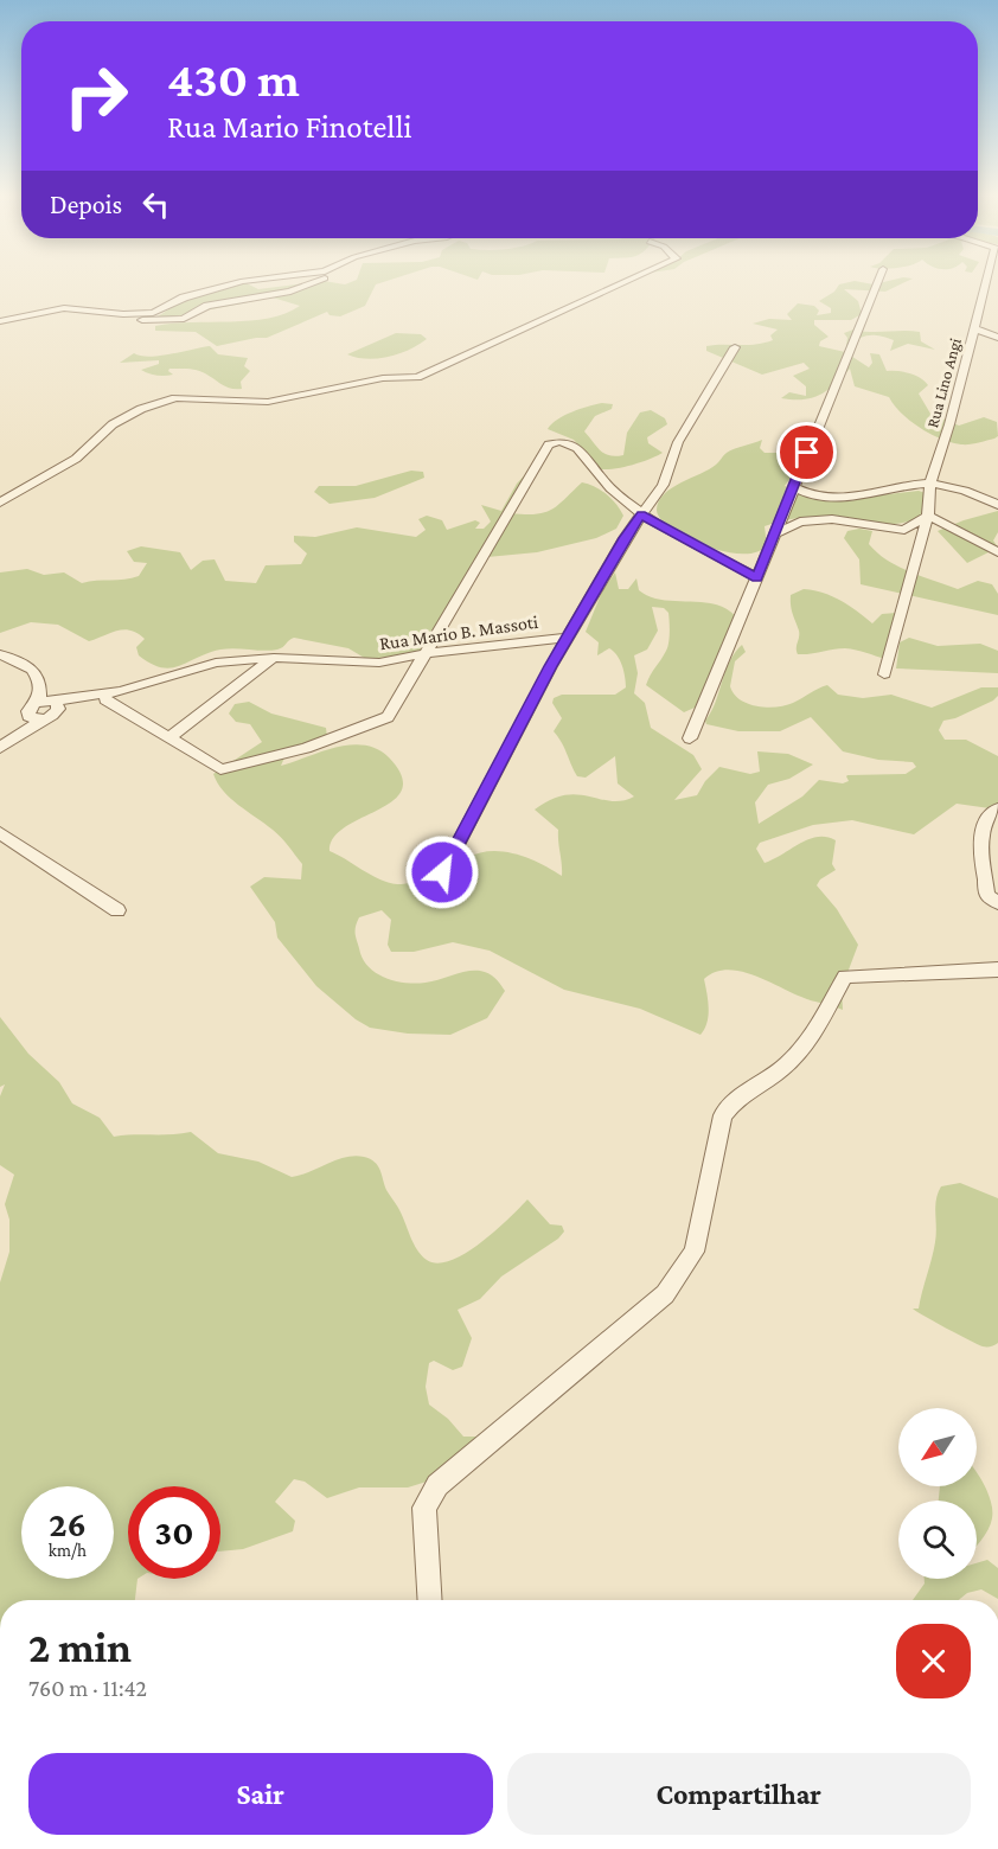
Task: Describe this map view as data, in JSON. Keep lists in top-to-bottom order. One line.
{"streets":{"street":["Rua Lino Angi","Rua Mario B. Massoti"]},"north":"bottom left","page":{"turn":["430 m","Rua Mario Finotelli"],"then":"Depois","speed":"26 km/h","limit":"30","heading":["2 min","760 m · 11:42"],"buttons":["Sair","Compartilhar"]}}
